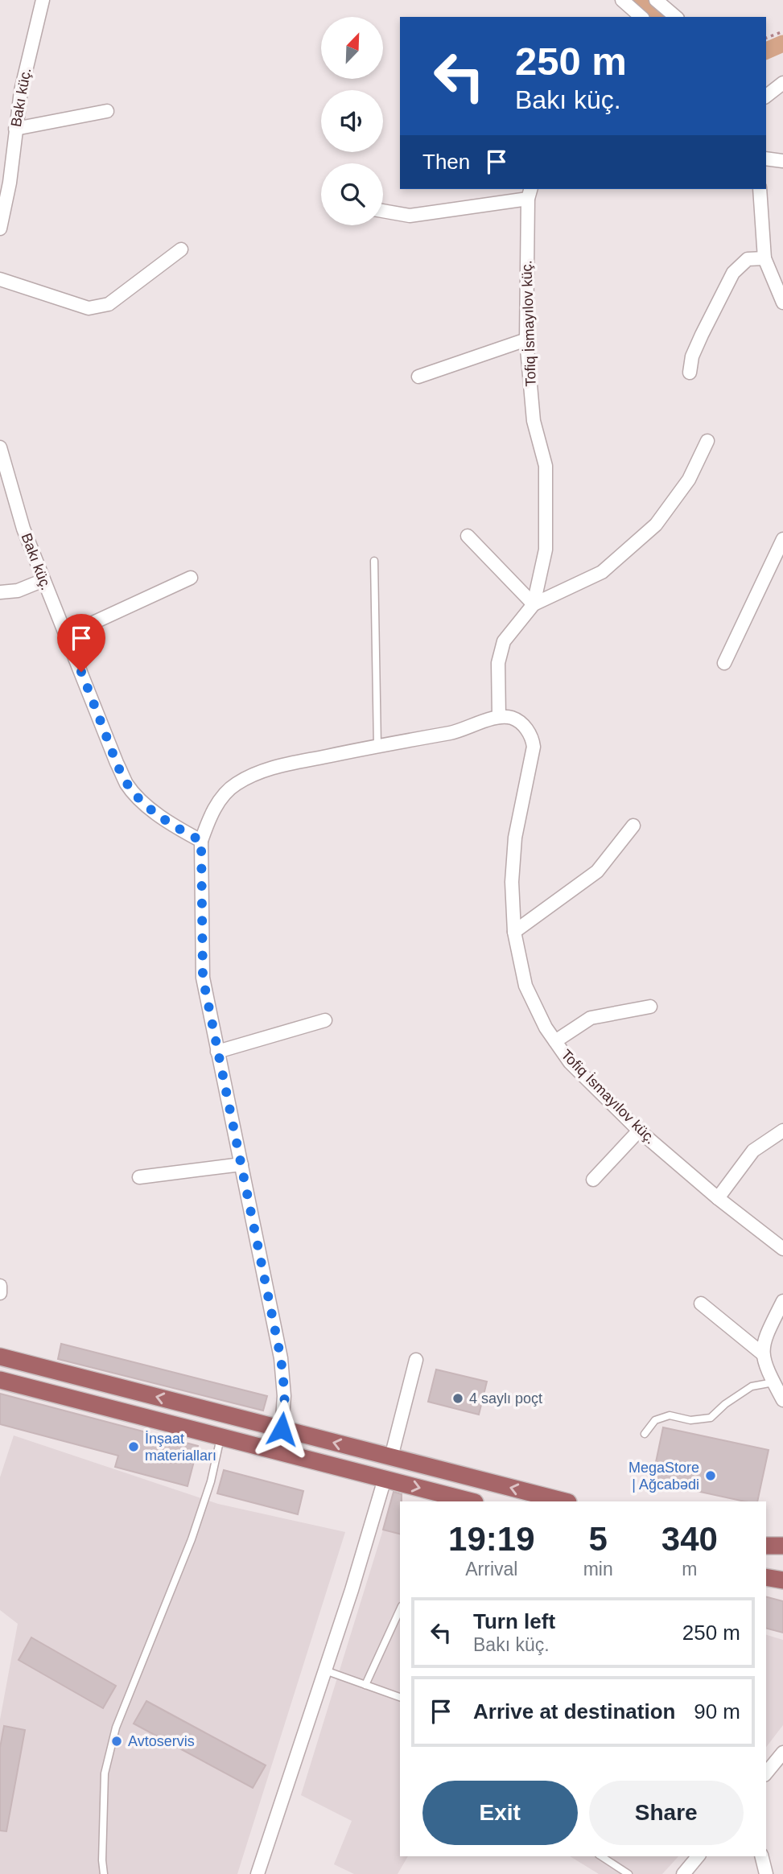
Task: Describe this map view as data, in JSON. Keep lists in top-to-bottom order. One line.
{"streets":{"street":["Bakı küç.","Tofiq İsmayılov küç."]},"places":["4 saylı poçt","İnşaat materialları","MegaStore | Ağcabədi","Avtoservis"],"north":"top right","page":{"turn":["250 m","Bakı küç."],"then":"Then","eta":["19:19","Arrival","5","min","340","m"],"list":[{"name":"Turn left","note":"Bakı küç.","value":"250 m"},{"name":"Arrive at destination","value":"90 m"}],"buttons":["Exit","Share"]}}
